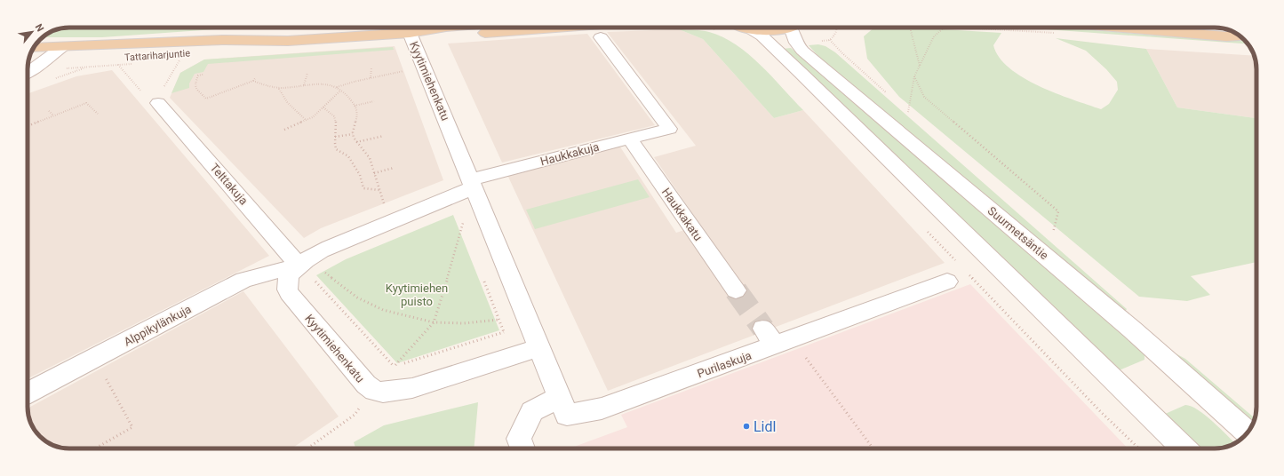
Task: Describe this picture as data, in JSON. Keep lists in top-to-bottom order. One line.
{"streets":{"main road":["Tattariharjuntie"],"street":["Kyytimiehenkatu","Haukkakuja","Telttakuja","Haukkakatu","Suurmetsäntie","Alppikylänkuja","Purilaskuja"]},"crossings":[["Tattariharjuntie","Kyytimiehenkatu"],["Kyytimiehenkatu","Haukkakuja"],["Kyytimiehenkatu","Telttakuja"],["Kyytimiehenkatu","Alppikylänkuja"],["Kyytimiehenkatu","Purilaskuja"],["Haukkakuja","Haukkakatu"],["Telttakuja","Alppikylänkuja"]],"parks":["Kyytimiehen puisto"],"places":["Lidl"],"north":"top right"}
